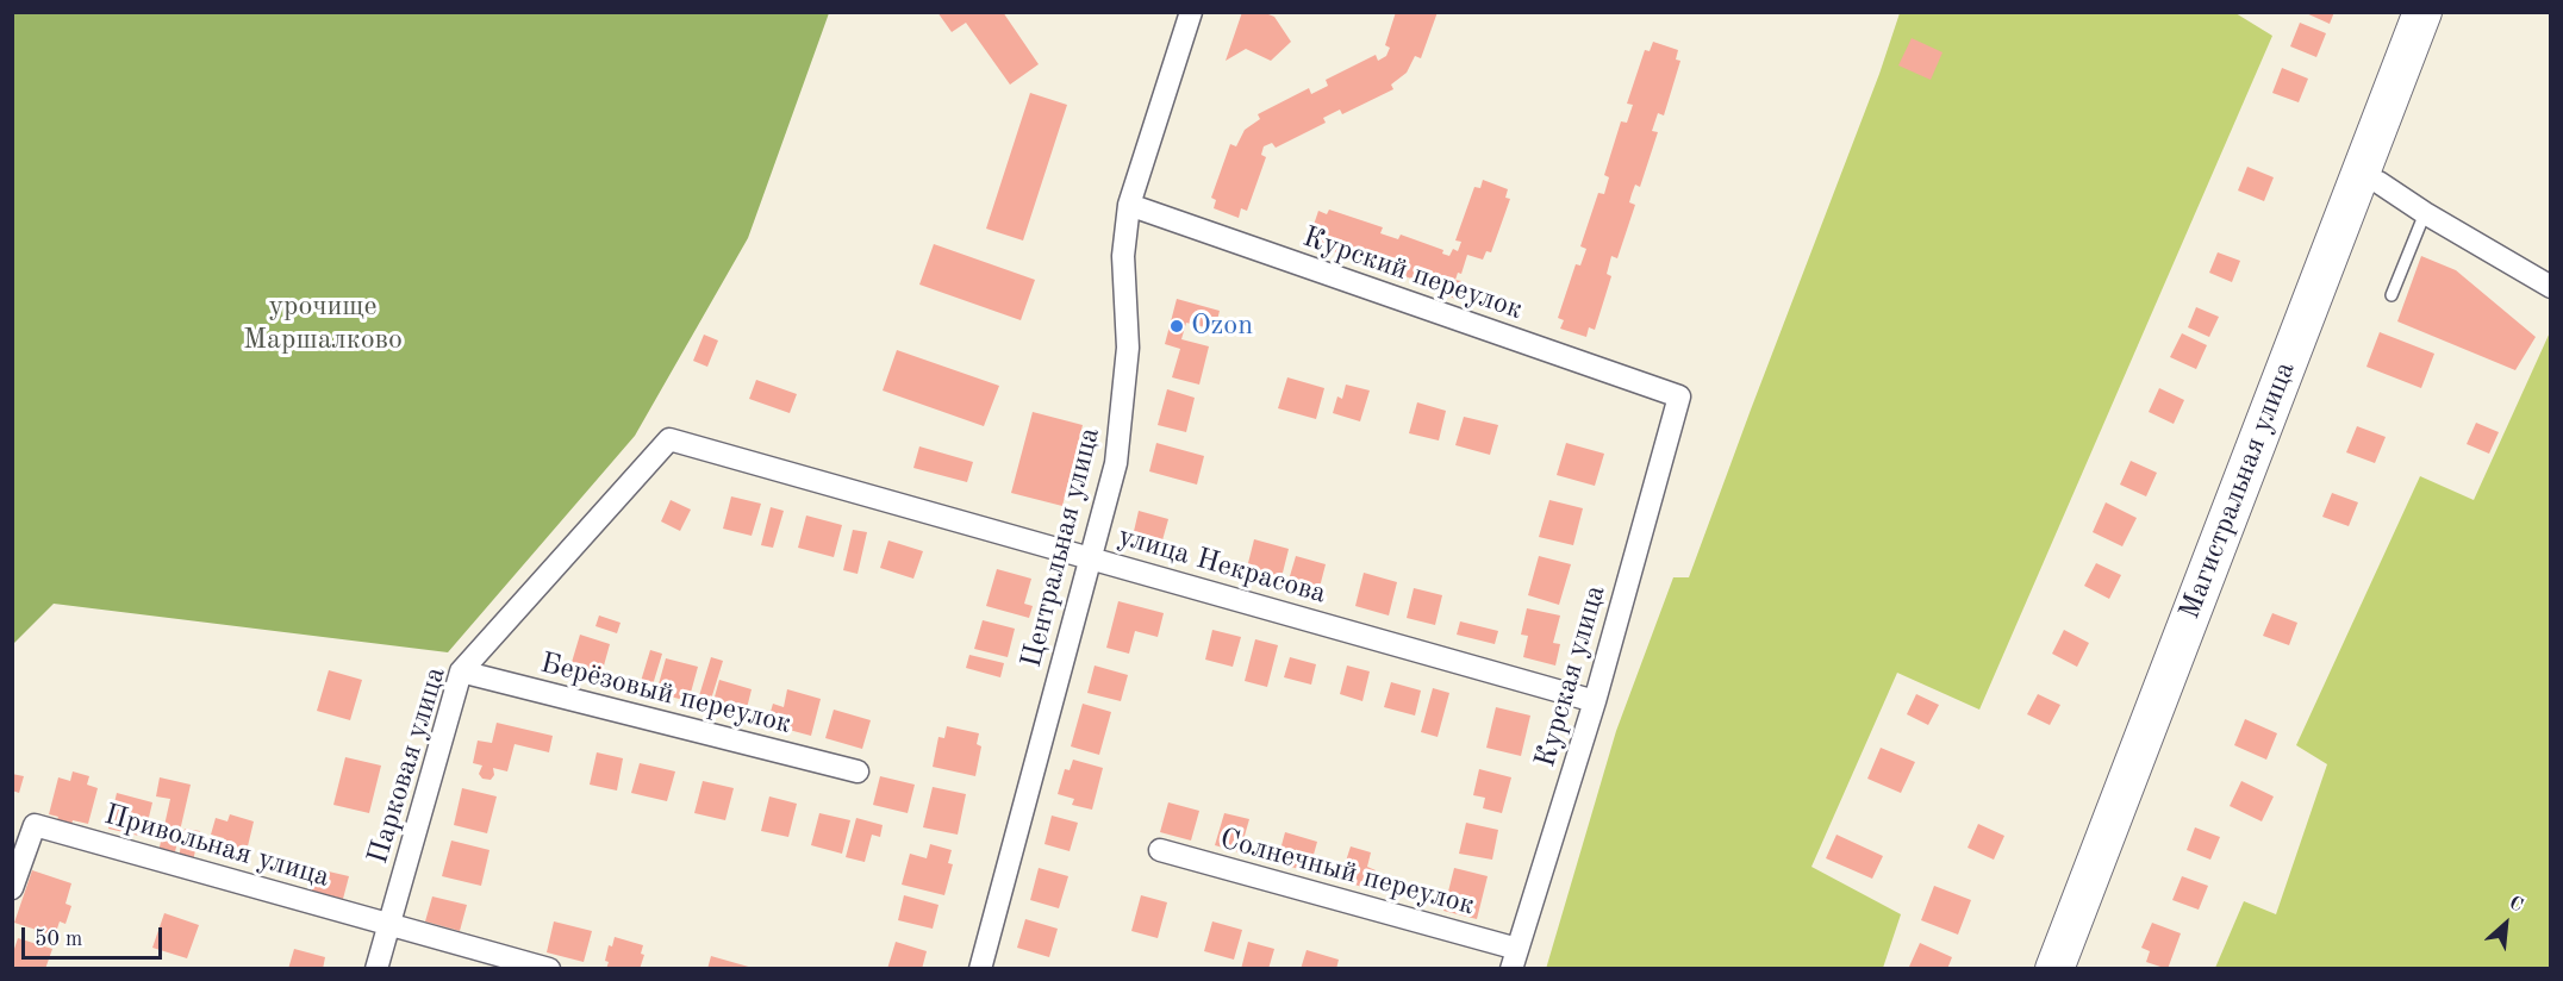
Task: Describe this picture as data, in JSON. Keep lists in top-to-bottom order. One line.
{"streets":{"highway":["Магистральная улица"],"street":["Курский переулок","Центральная улица","улица Некрасова","Курская улица","Берёзовый переулок","Парковая улица","Привольная улица","Солнечный переулок"]},"crossings":[["Курский переулок","Центральная улица"],["Курский переулок","Курская улица"],["Центральная улица","улица Некрасова"],["улица Некрасова","Курская улица"],["улица Некрасова","Парковая улица"],["Курская улица","Солнечный переулок"],["Берёзовый переулок","Парковая улица"],["Парковая улица","Привольная улица"]],"parks":["урочище Маршалково"],"places":["Ozon"],"scale_bar":"50 m","north":"top right"}
